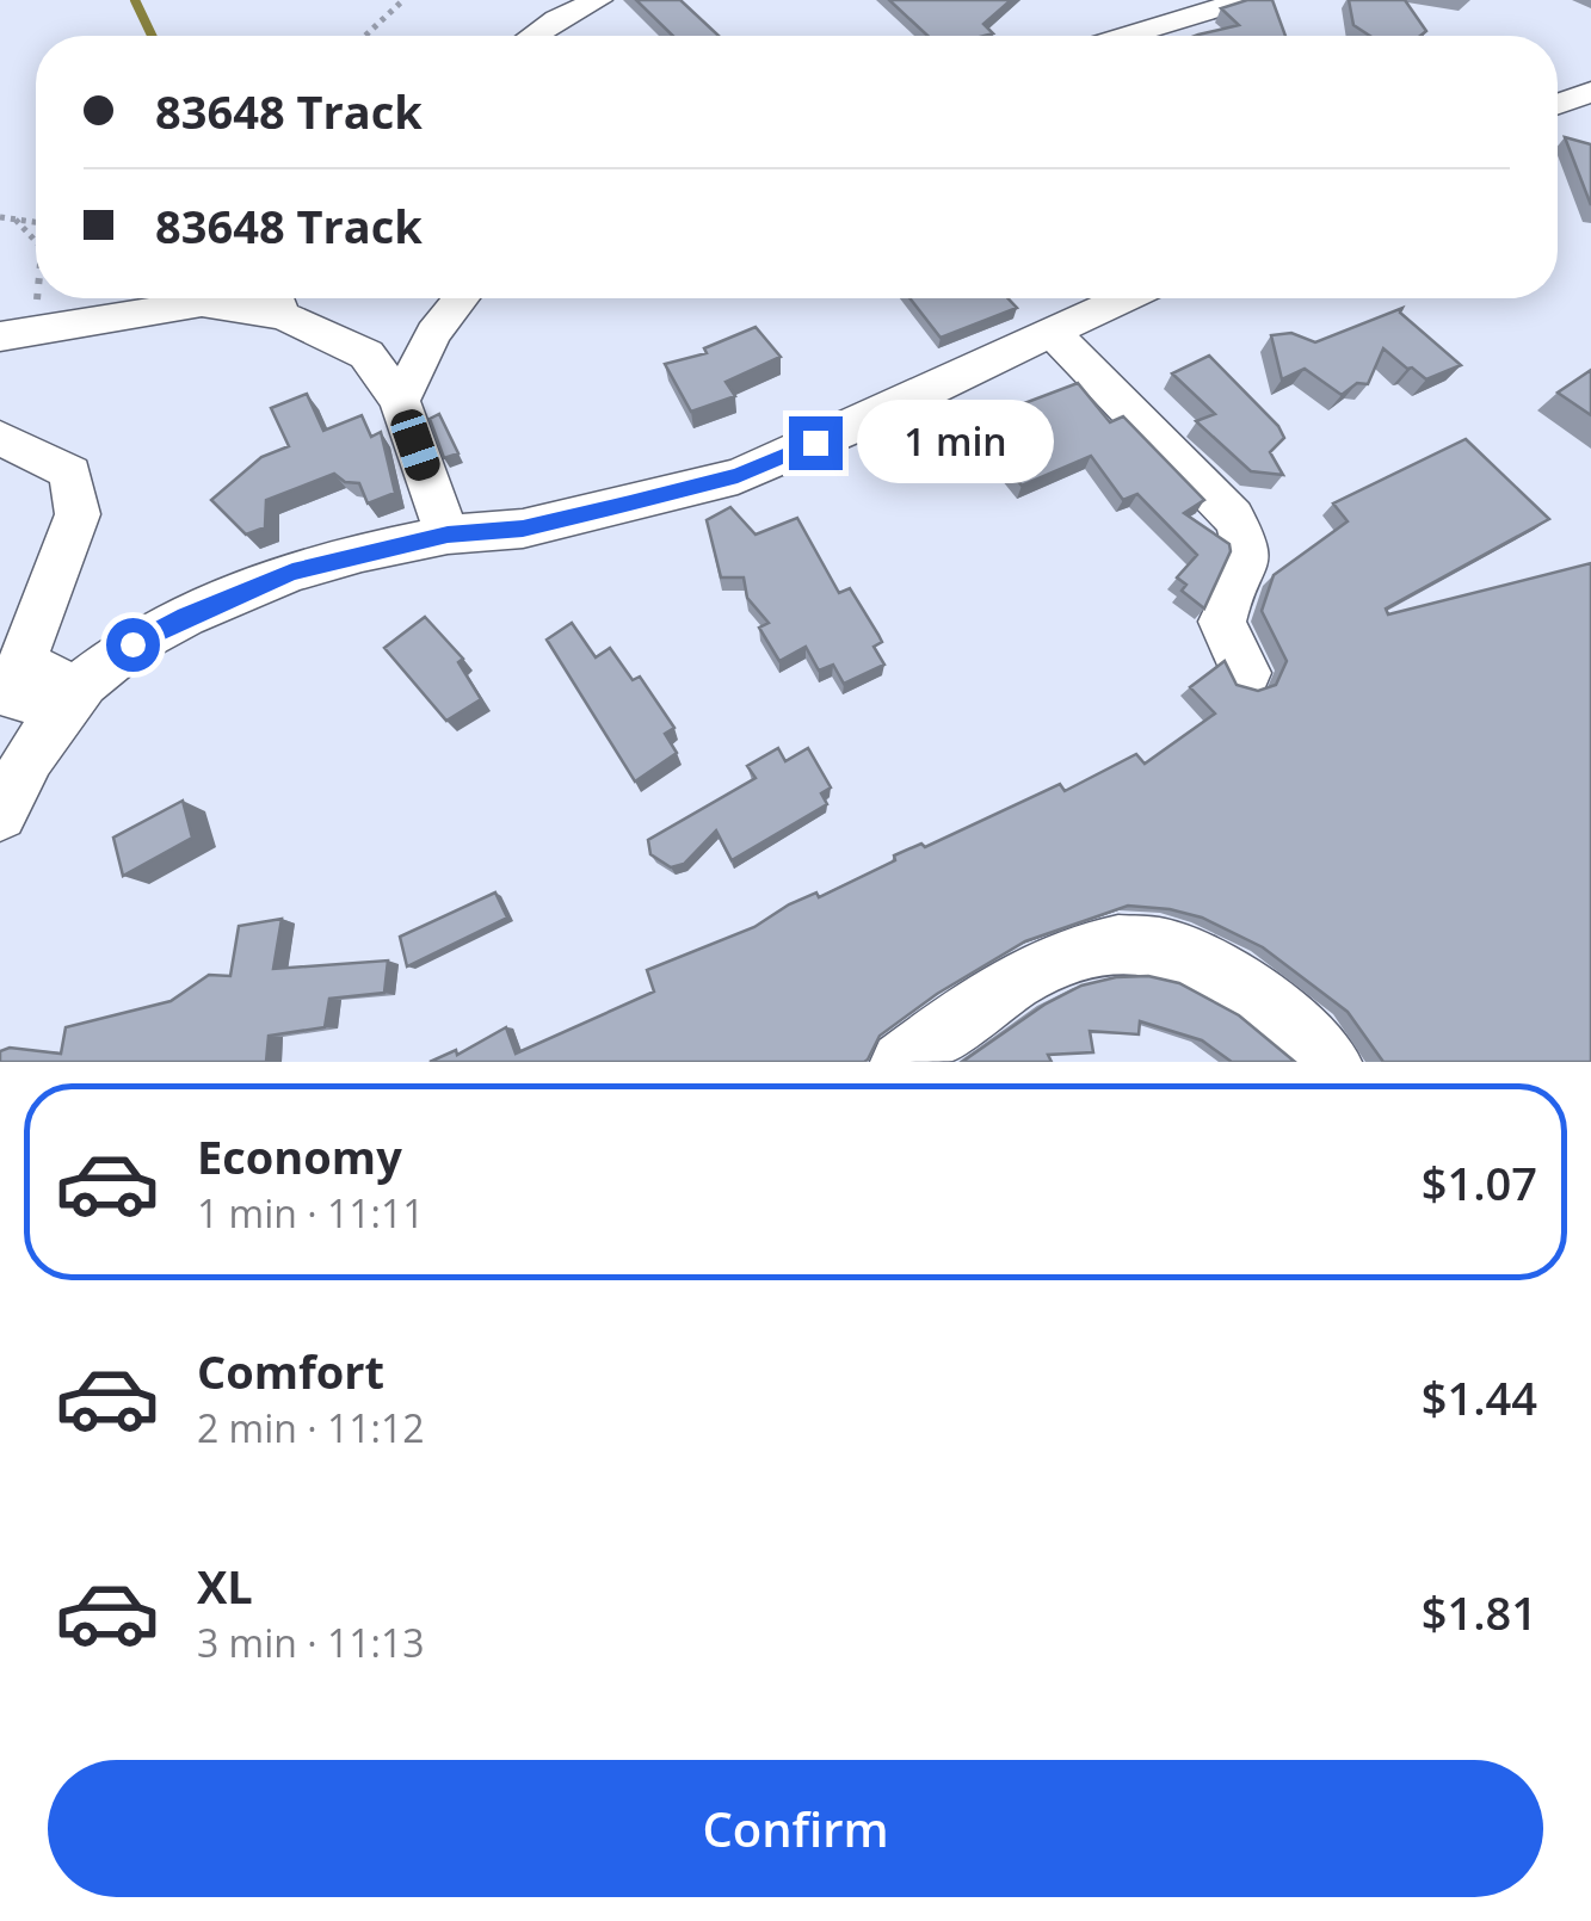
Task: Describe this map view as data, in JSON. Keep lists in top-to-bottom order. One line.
{"page":{"banner":["83648 Track","83648 Track"],"bubble":"1 min","list":[{"name":"Economy","note":"1 min · 11:11","value":"$1.07"},{"name":"Comfort","note":"2 min · 11:12","value":"$1.44"},{"name":"XL","note":"3 min · 11:13","value":"$1.81"}],"buttons":"Confirm"}}
